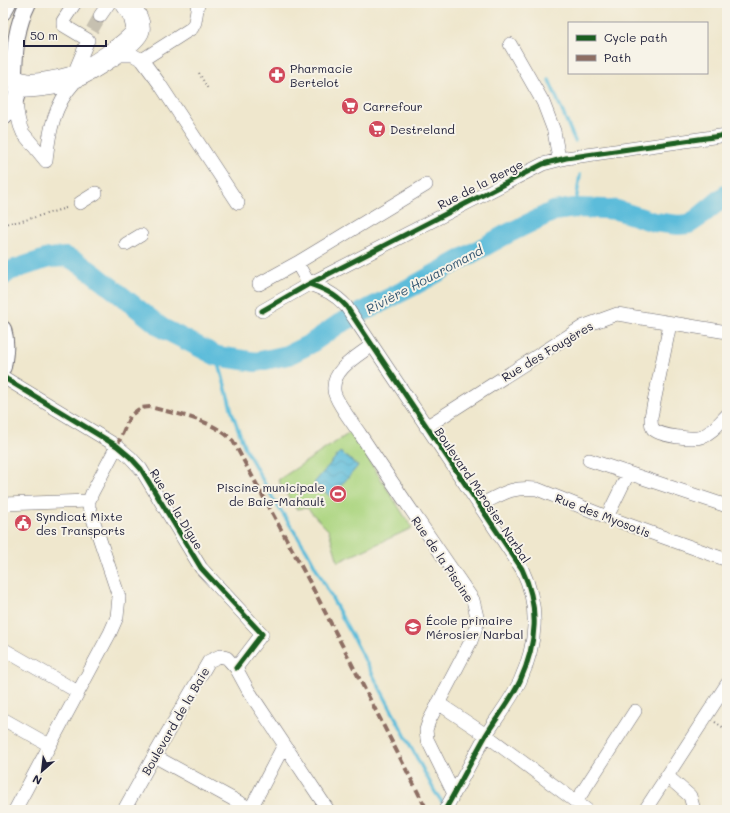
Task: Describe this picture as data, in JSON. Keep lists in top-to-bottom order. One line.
{"streets":{"street":["Rue de la Berge","Rue des Fougères","Boulevard Mérosier Narbal","Rue de la Digue","Rue des Myosotis","Rue de la Piscine","Boulevard de la Baie"]},"crossings":[["Rue de la Berge","Boulevard Mérosier Narbal"],["Rue des Fougères","Boulevard Mérosier Narbal"],["Boulevard Mérosier Narbal","Rue des Myosotis"],["Boulevard Mérosier Narbal","Rue de la Piscine"],["Rue de la Digue","Boulevard de la Baie"]],"water":["Rivière Houaromand"],"places":{"pharmacy":["Pharmacie Bertelot"],"supermarket":["Carrefour","Destreland"],"sports":["Piscine municipale de Baie-Mahault"],"public building":["Syndicat Mixte des Transports"],"school or university":["École primaire Mérosier Narbal"]},"legend":["Cycle path","Path"],"scale_bar":"50 m","north":"bottom left"}
